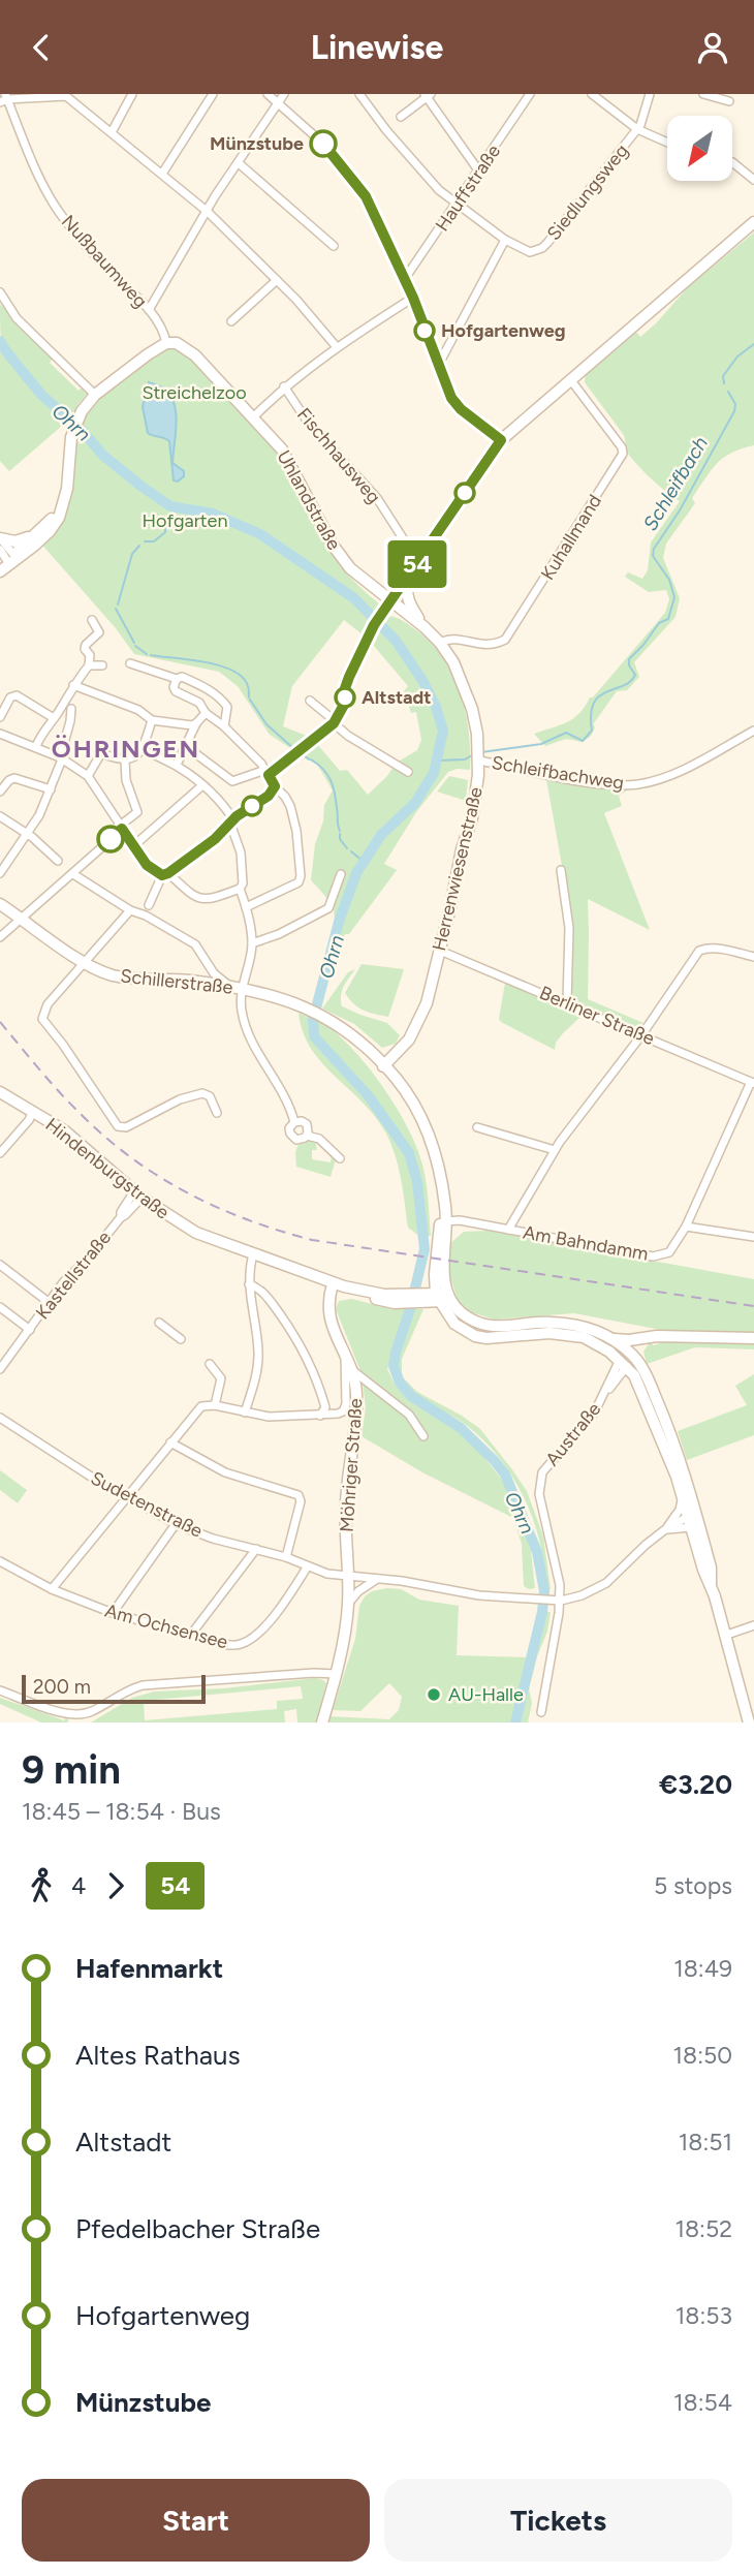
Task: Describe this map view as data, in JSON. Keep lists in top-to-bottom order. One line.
{"streets":{"main road":["Uhlandstraße","Herrenwiesenstraße","Schillerstraße","Hindenburgstraße","Möhriger Straße"],"street":["Hauffstraße","Siedlungsweg","Nußbaumweg","Fischhausweg","Kuhallmand","Schleifbachweg","Berliner Straße","Am Bahndamm","Kastellstraße","Austraße","Sudetenstraße","Am Ochsensee"]},"crossings":[["Nußbaumweg","Uhlandstraße"],["Uhlandstraße","Herrenwiesenstraße"],["Kuhallmand","Herrenwiesenstraße"],["Schleifbachweg","Herrenwiesenstraße"],["Herrenwiesenstraße","Schillerstraße"],["Herrenwiesenstraße","Berliner Straße"],["Berliner Straße","Am Bahndamm"],["Hindenburgstraße","Kastellstraße"],["Hindenburgstraße","Möhriger Straße"],["Möhriger Straße","Sudetenstraße"],["Sudetenstraße","Am Ochsensee"]],"districts":["ÖHRINGEN"],"water":["Ohrn","Schleifbach"],"parks":["Streichelzoo","Hofgarten"],"places":["Münzstube","Hofgartenweg","Altstadt","AU-Halle"],"lines":["bus line 54"],"scale_bar":"200 m","north":"bottom left","page":{"header":"Linewise","on_map":"54","scale":"200 m","heading":["9 min","18:45 – 18:54 · Bus","€3.20"],"legs":["4","54","5 stops"],"list":[{"name":"Hafenmarkt","value":"18:49"},{"name":"Altes Rathaus","value":"18:50"},{"name":"Altstadt","value":"18:51"},{"name":"Pfedelbacher Straße","value":"18:52"},{"name":"Hofgartenweg","value":"18:53"},{"name":"Münzstube","value":"18:54"}],"buttons":["Start","Tickets"]}}
